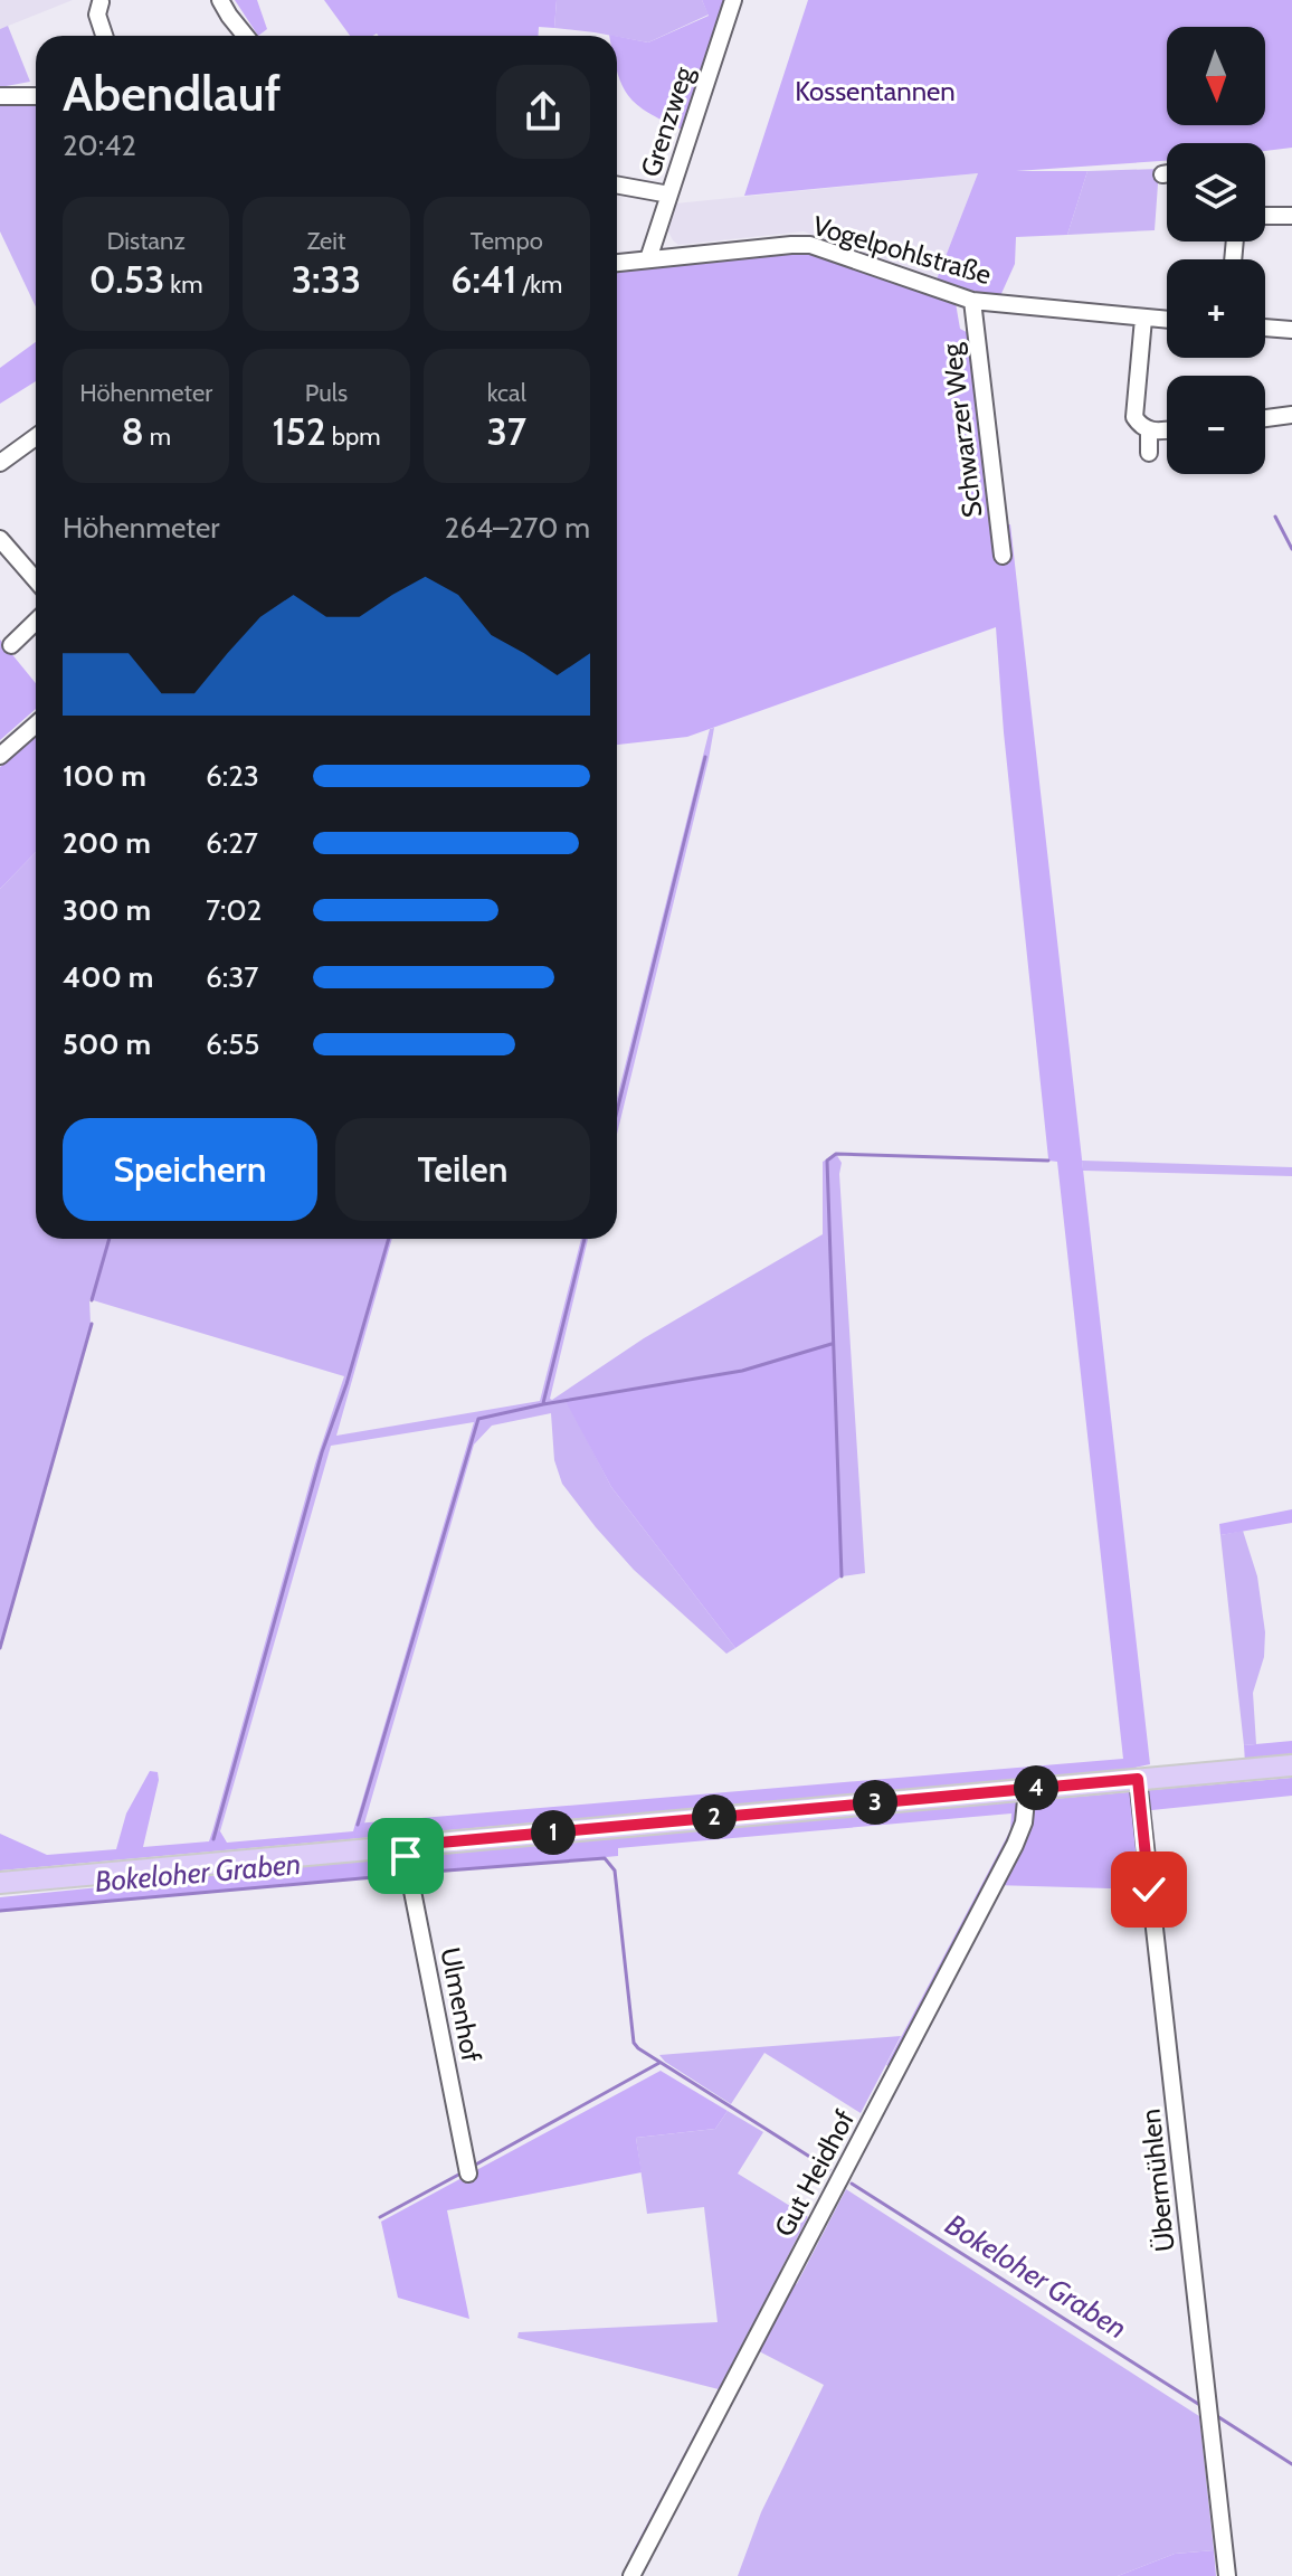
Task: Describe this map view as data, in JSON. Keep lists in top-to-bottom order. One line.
{"streets":{"street":["Grenzweg","Vogelpohlstraße","Schwarzer Weg","Ulmenhof","Gut Heidhof","Übermühlen"]},"crossings":[["Grenzweg","Vogelpohlstraße"],["Vogelpohlstraße","Schwarzer Weg"]],"water":["Bokeloher Graben"],"parks":["Kossentannen"],"north":"bottom","page":{"map_buttons":["+","−"],"heading":["Abendlauf","20:42"],"stats":[["Distanz","0.53 km"],["Zeit","3:33"],["Tempo","6:41 /km"],["Höhenmeter","8 m"],["Puls","152 bpm"],["kcal","37"]],"chart":["Höhenmeter","264–270 m"],"list":[{"name":"100 m","note":"6:23"},{"name":"200 m","note":"6:27"},{"name":"300 m","note":"7:02"},{"name":"400 m","note":"6:37"},{"name":"500 m","note":"6:55"}],"buttons":["Speichern","Teilen"],"pins":["4","3","2","1"]}}
